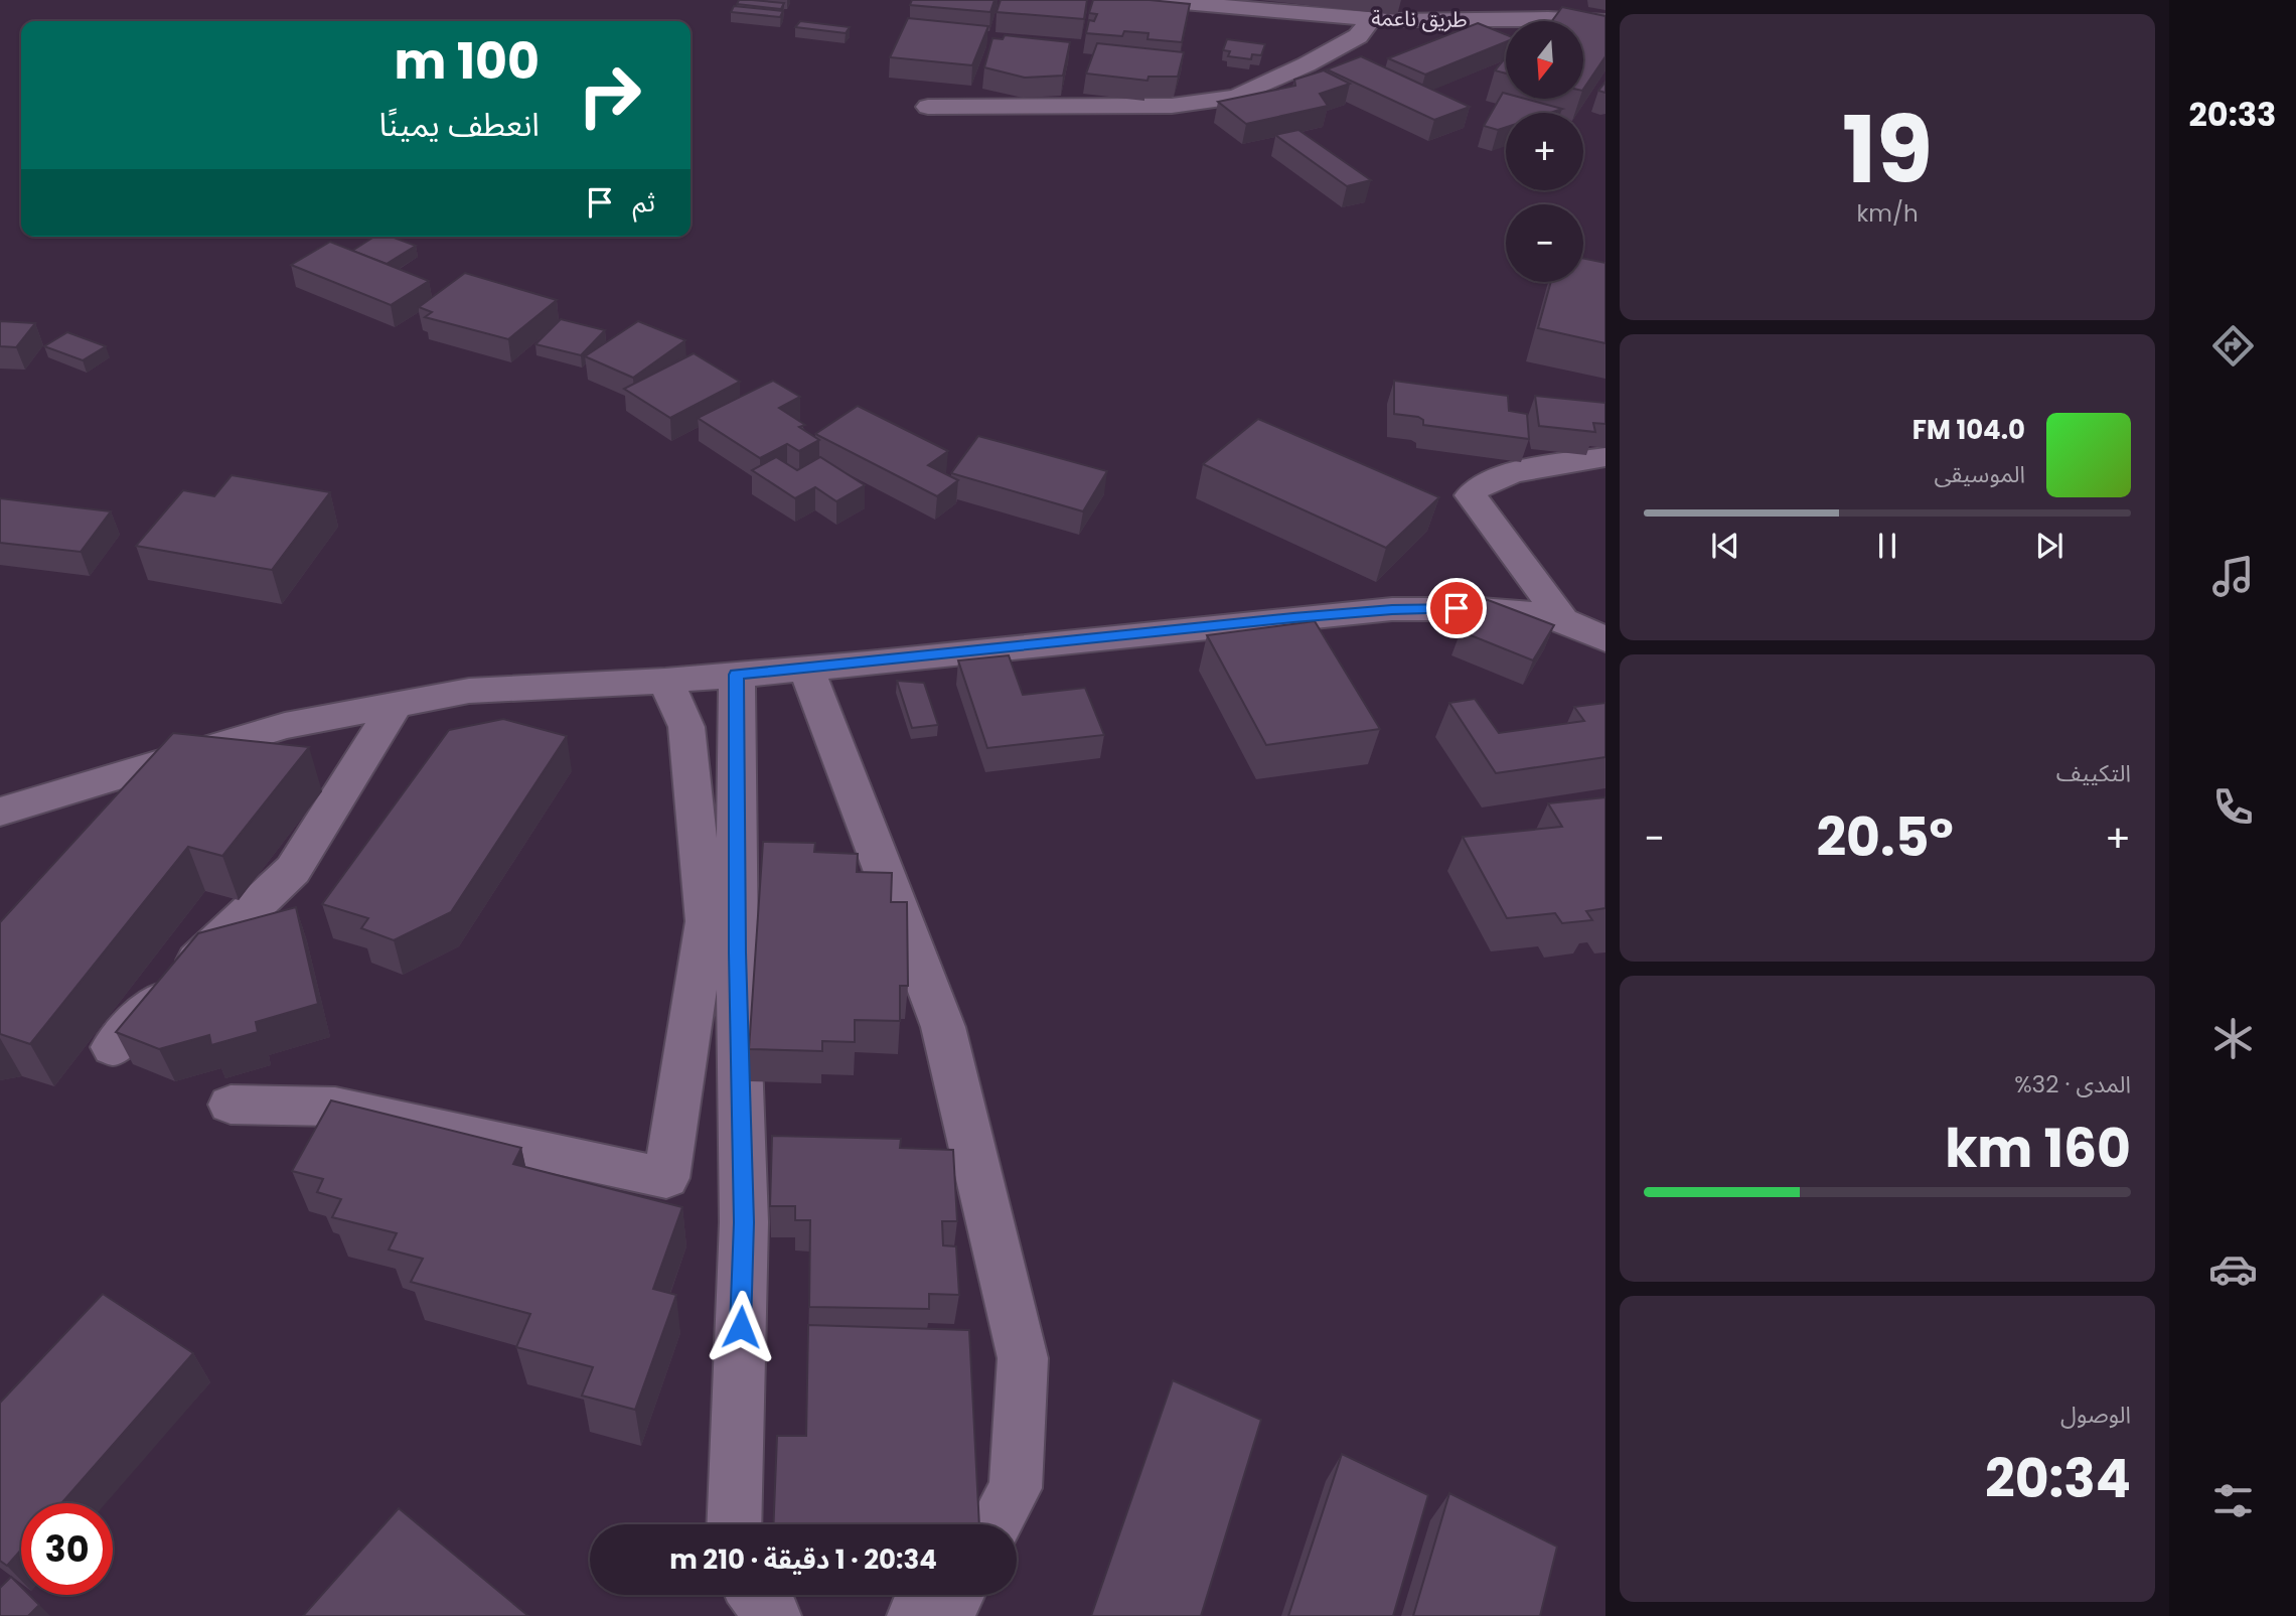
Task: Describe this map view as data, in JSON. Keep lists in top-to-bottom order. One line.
{"streets":{"street":["طريق ناعمة"]},"north":"bottom","page":{"tabs":"20:33","tile":[["19","km/h"],"التكييف",["المدى · 32%","160 km"],["الوصول","20:34"]],"map_buttons":["+","−"],"turn":["100 m","انعطف يمينًا"],"then":"ثم","song":["104.0 FM","الموسيقى"],"heat":["−","20.5°","+"],"limit":"30","trip":"20:34 · 1 دقيقة · 210 m"}}
